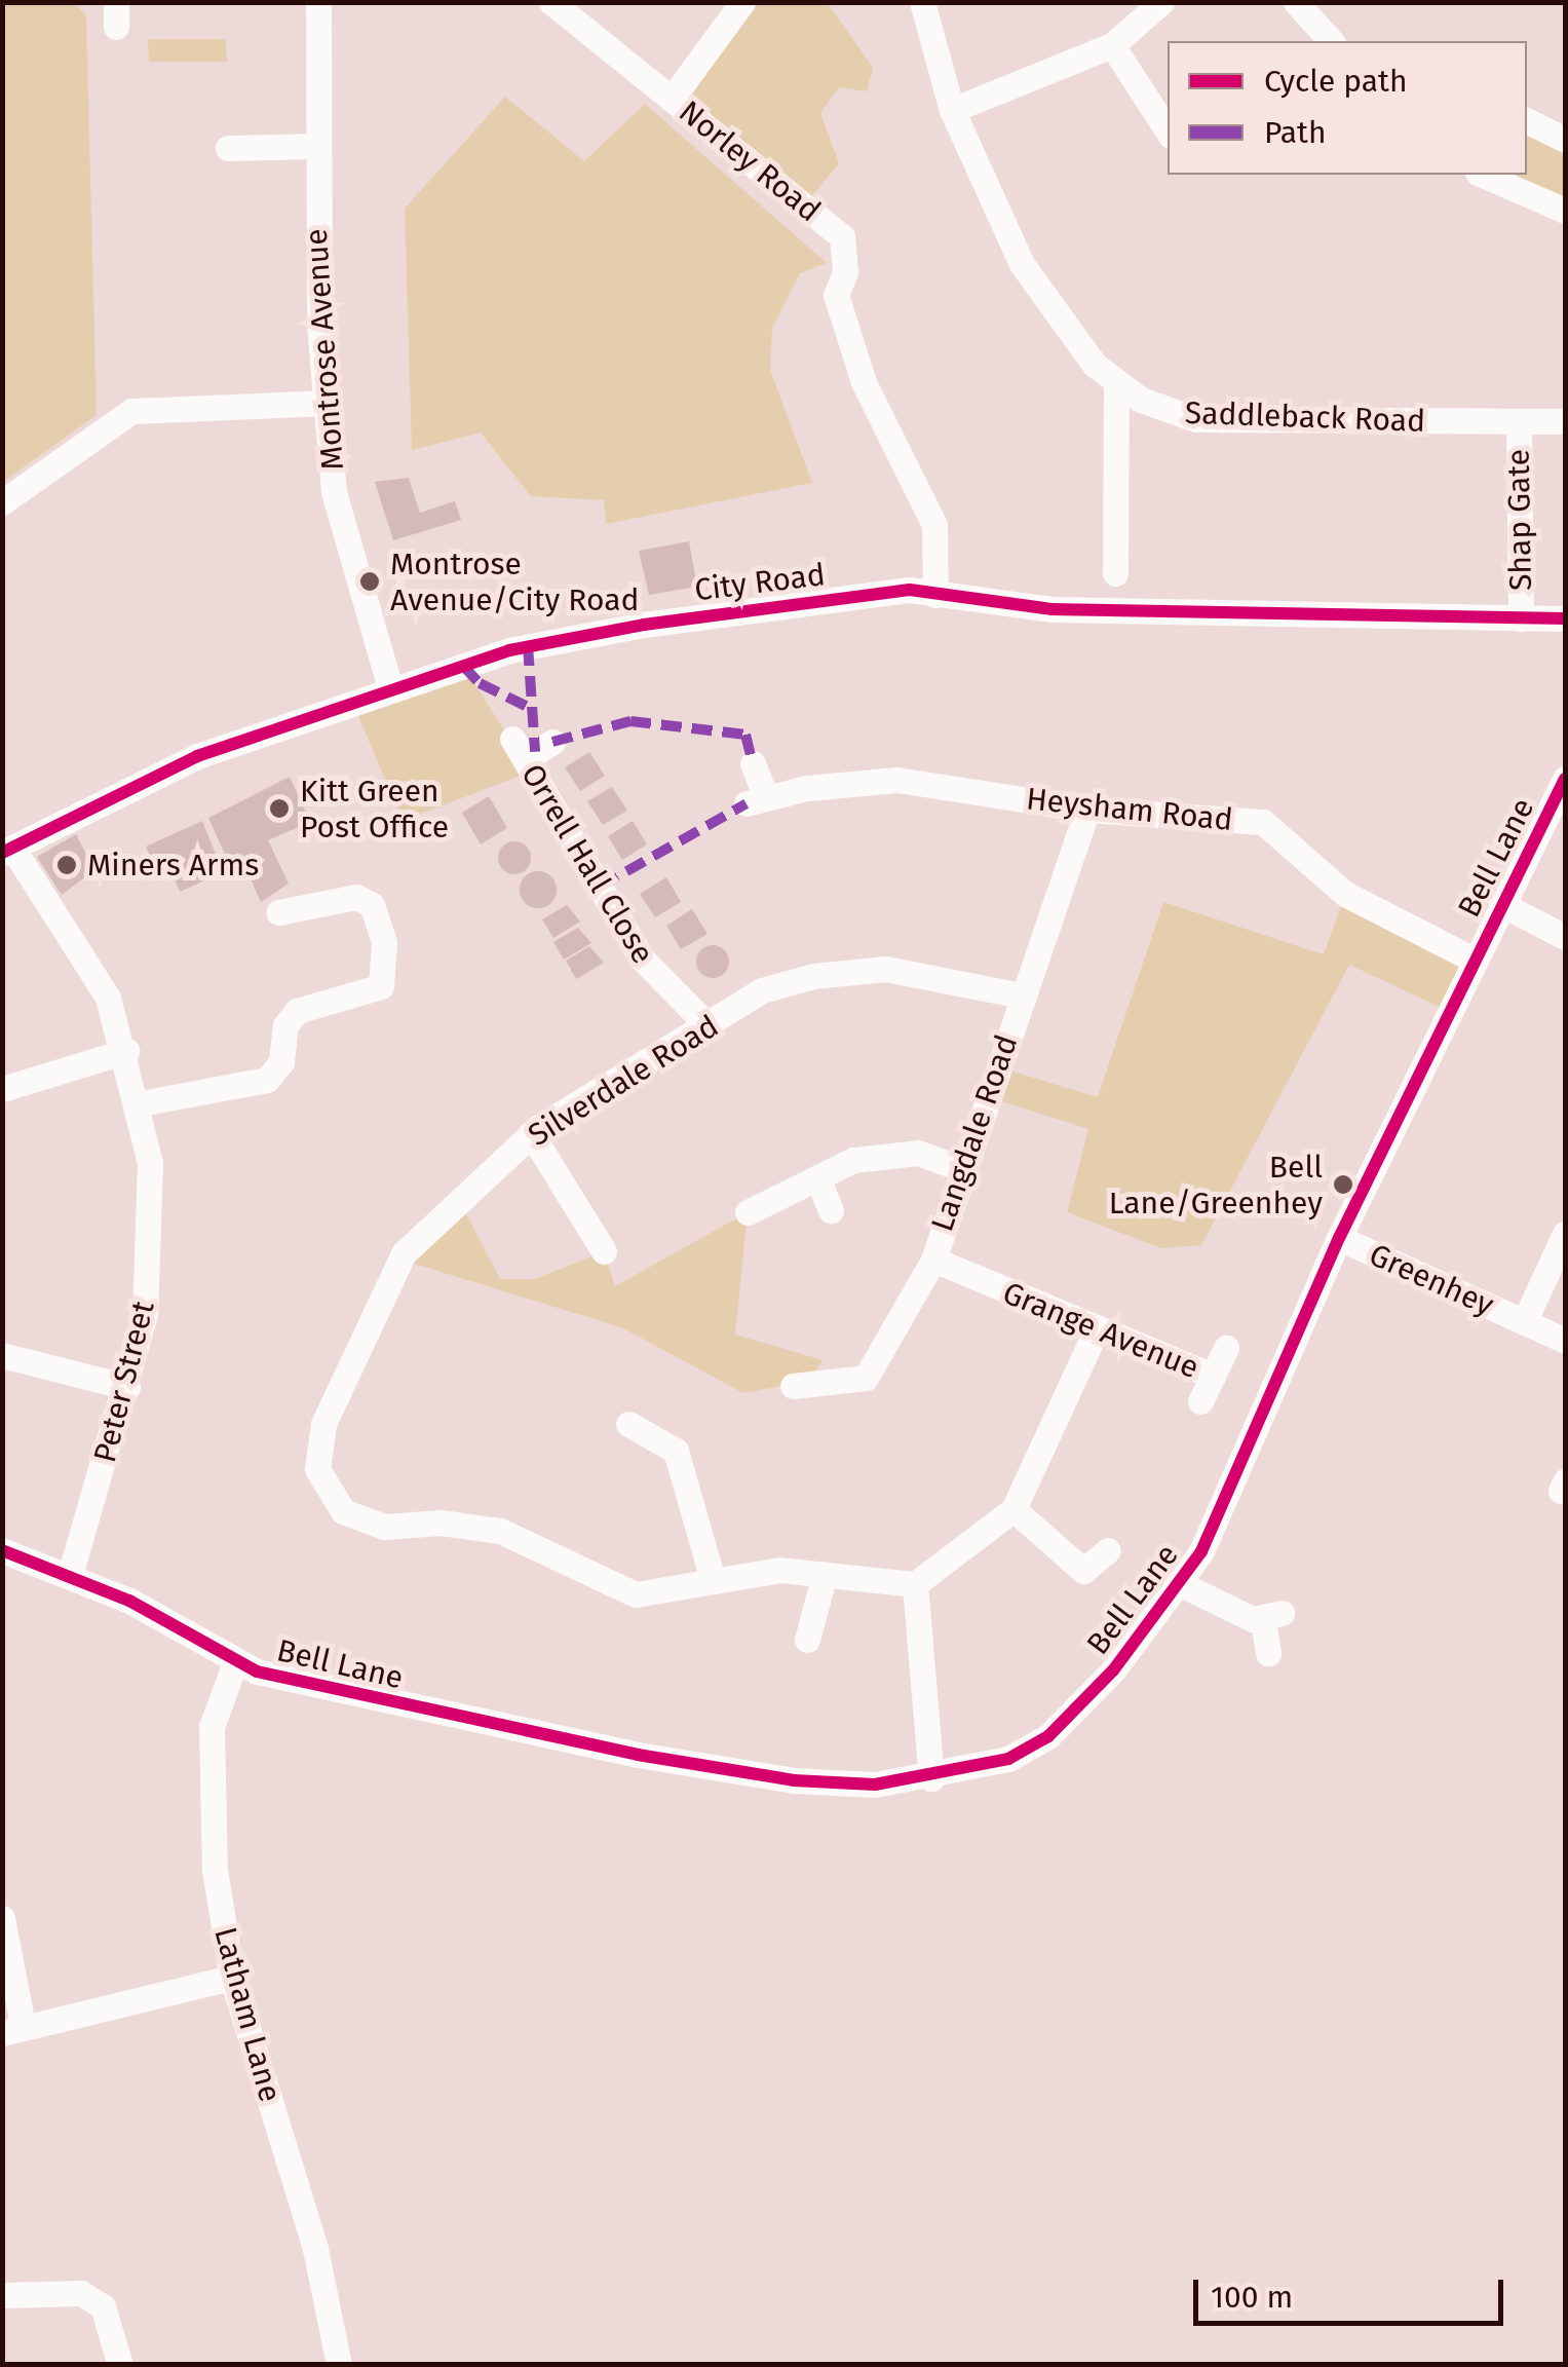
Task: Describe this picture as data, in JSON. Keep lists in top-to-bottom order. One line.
{"streets":{"street":["Norley Road","Montrose Avenue","Saddleback Road","Shap Gate","City Road","Heysham Road","Bell Lane","Orrell Hall Close","Silverdale Road","Langdale Road","Greenhey","Grange Avenue","Peter Street","Latham Lane"]},"crossings":[["Norley Road","City Road"],["Montrose Avenue","City Road"],["Saddleback Road","Shap Gate"],["Shap Gate","City Road"],["City Road","Peter Street"],["Heysham Road","Bell Lane"],["Heysham Road","Langdale Road"],["Bell Lane","Greenhey"],["Bell Lane","Peter Street"],["Bell Lane","Latham Lane"],["Orrell Hall Close","Silverdale Road"],["Silverdale Road","Langdale Road"],["Langdale Road","Grange Avenue"]],"places":["Montrose Avenue/City Road","Kitt Green Post Office","Miners Arms","Bell Lane/Greenhey"],"legend":["Cycle path","Path"],"scale_bar":"100 m"}
